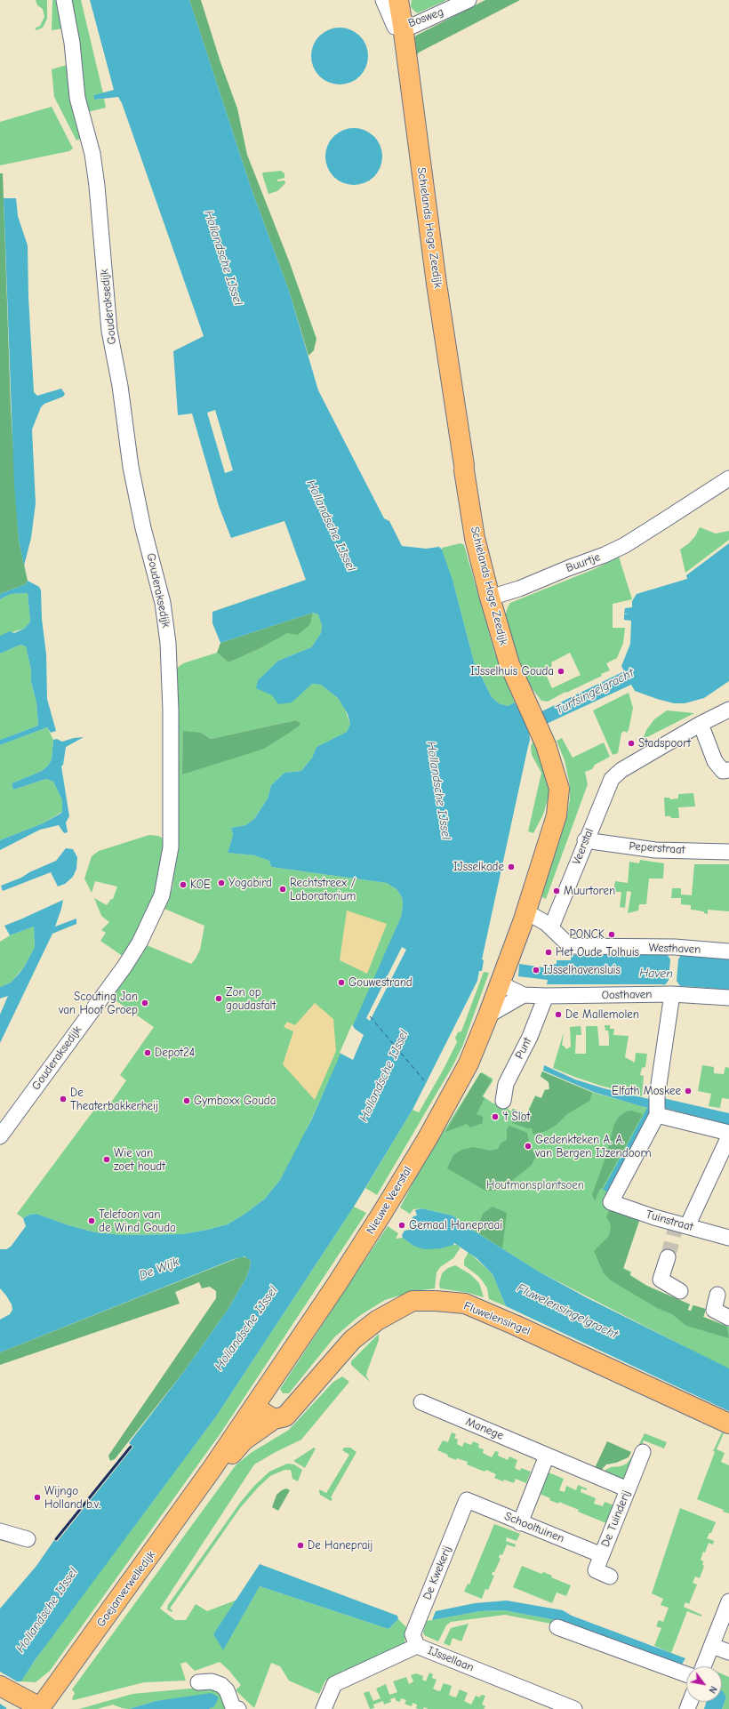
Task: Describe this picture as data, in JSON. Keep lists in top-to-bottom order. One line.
{"streets":{"main road":["Schielands Hoge Zeedijk","Nieuwe Veerstal","Fluwelensingel","Goejanverwelledijk"],"street":["Bosweg","Gouderaksedijk","Buurtje","Veerstal","Peperstraat","Westhaven","Oosthaven","Punt","Tuinstraat","Manege","De Tuinderij","Schooltuinen","De Kwekerij","IJssellaan"]},"crossings":[["Bosweg","Schielands Hoge Zeedijk"],["Schielands Hoge Zeedijk","Buurtje"],["Schielands Hoge Zeedijk","Westhaven"],["Schielands Hoge Zeedijk","Nieuwe Veerstal"],["Veerstal","Peperstraat"],["Veerstal","Westhaven"],["Westhaven","Nieuwe Veerstal"],["Oosthaven","Punt"],["Oosthaven","Nieuwe Veerstal"],["Nieuwe Veerstal","Fluwelensingel"],["Nieuwe Veerstal","Goejanverwelledijk"],["Fluwelensingel","Goejanverwelledijk"],["Manege","De Tuinderij"],["De Tuinderij","Schooltuinen"],["Schooltuinen","De Kwekerij"],["De Kwekerij","IJssellaan"]],"water":["Hollandsche IJssel","Turfsingelgracht","Haven","De Wijk","Fluwelensingelgracht"],"parks":["Houtmansplantsoen"],"places":["IJsselhuis Gouda","Stadspoort","IJsselkade","Yogabird","KOE","Rechtstreex / Laboratorium","Muurtoren","PONCK","Het Oude Tolhuis","IJsselhavensluis","Gouwestrand","Zon op goudasfalt","Scouting Jan van Hoof Groep","De Mallemolen","Depot24","Elfath Moskee","De Theaterbakkerheij","Gymboxx Gouda","'t Slot","Gedenkteken A. A. van Bergen IJzendoorn","Wie van zoet houdt","Telefoon van de Wind Gouda","Gemaal Hanepraai","Wijngo Holland b.v.","De Hanepraij"],"north":"bottom right"}
